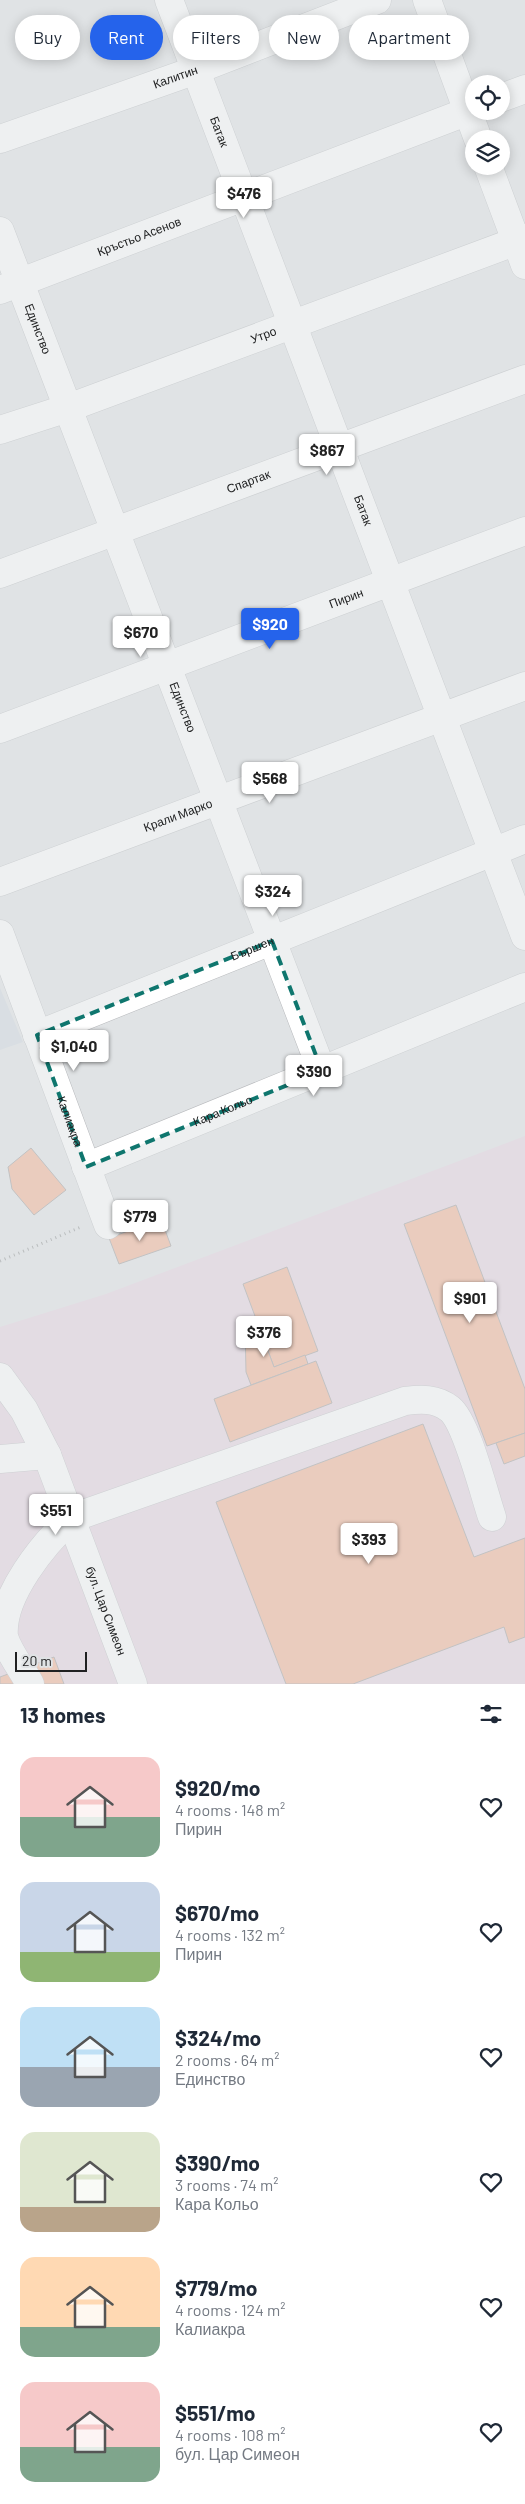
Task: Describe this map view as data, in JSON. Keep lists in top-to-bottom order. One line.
{"streets":{"street":["Калитин","Батак","Кръстьо Асенов","Единство","Утро","Спартак","Пирин","Крали Марко","Бършен","Кара Кольо","Калиакра","бул. Цар Симеон"]},"crossings":[["Калитин","Батак"],["Батак","Кръстьо Асенов"],["Батак","Утро"],["Батак","Спартак"],["Батак","Пирин"],["Батак","Крали Марко"],["Батак","Бършен"],["Кръстьо Асенов","Единство"],["Единство","Утро"],["Единство","Спартак"],["Единство","Пирин"],["Единство","Крали Марко"],["Единство","Бършен"],["Единство","Кара Кольо"],["Бършен","Калиакра"],["Кара Кольо","Калиакра"]],"scale_bar":"20 m","page":{"chip":["Buy","Rent","Filters","New","Apartment"],"price":["$476","$867","$920","$670","$568","$324","$1,040","$390","$779","$901","$376","$551","$393"],"scale":"20 m","heading":"13 homes","list":[{"name":"$920/mo","note":"4 rooms · 148 m² · Пирин"},{"name":"$670/mo","note":"4 rooms · 132 m² · Пирин"},{"name":"$324/mo","note":"2 rooms · 64 m² · Единство"},{"name":"$390/mo","note":"3 rooms · 74 m² · Кара Кольо"},{"name":"$779/mo","note":"4 rooms · 124 m² · Калиакра"},{"name":"$551/mo","note":"4 rooms · 108 m² · бул. Цар Симеон"}]}}
